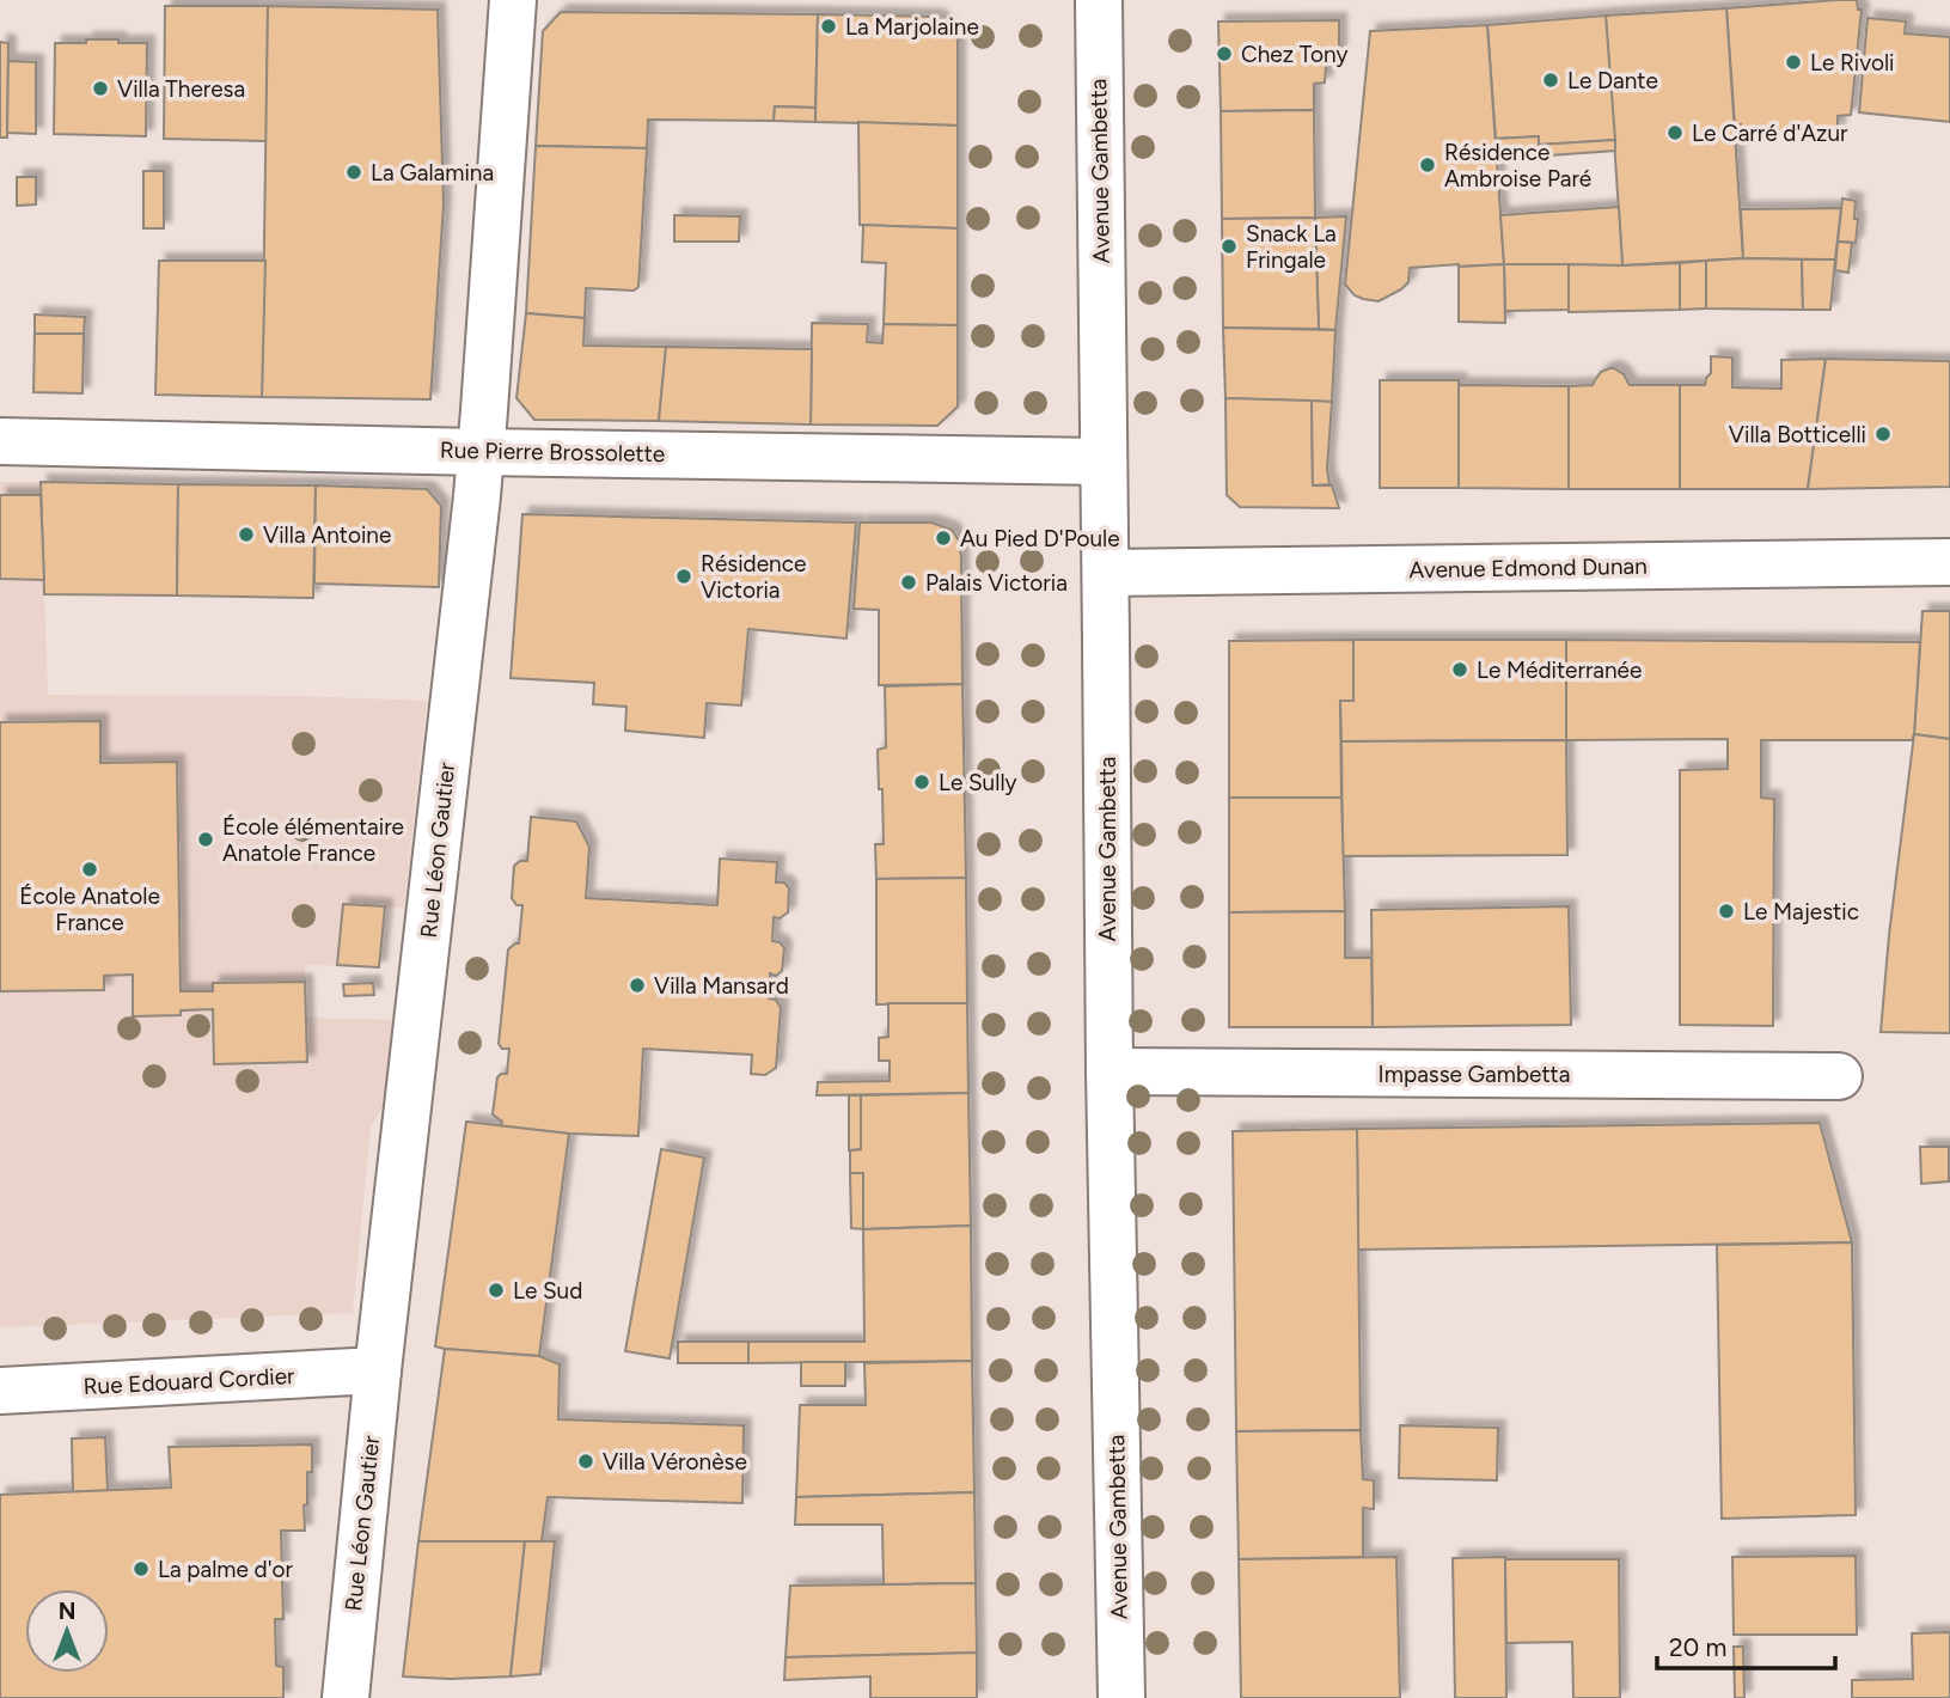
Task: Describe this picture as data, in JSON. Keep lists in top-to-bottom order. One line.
{"streets":{"street":["Avenue Gambetta","Rue Pierre Brossolette","Avenue Edmond Dunan","Rue Léon Gautier","Impasse Gambetta","Rue Edouard Cordier"]},"crossings":[["Avenue Gambetta","Rue Pierre Brossolette"],["Avenue Gambetta","Avenue Edmond Dunan"],["Avenue Gambetta","Impasse Gambetta"],["Rue Pierre Brossolette","Rue Léon Gautier"],["Rue Léon Gautier","Rue Edouard Cordier"]],"places":["La Marjolaine","Chez Tony","Le Rivoli","Le Dante","Villa Theresa","Le Carré d'Azur","Résidence Ambroise Paré","La Galamina","Snack La Fringale","Villa Botticelli","Villa Antoine","Au Pied D'Poule","Résidence Victoria","Palais Victoria","Le Méditerranée","Le Sully","École élémentaire Anatole France","École Anatole France","Le Majestic","Villa Mansard","Le Sud","Villa Véronèse","La palme d'or"],"scale_bar":"20 m","north":"top"}
